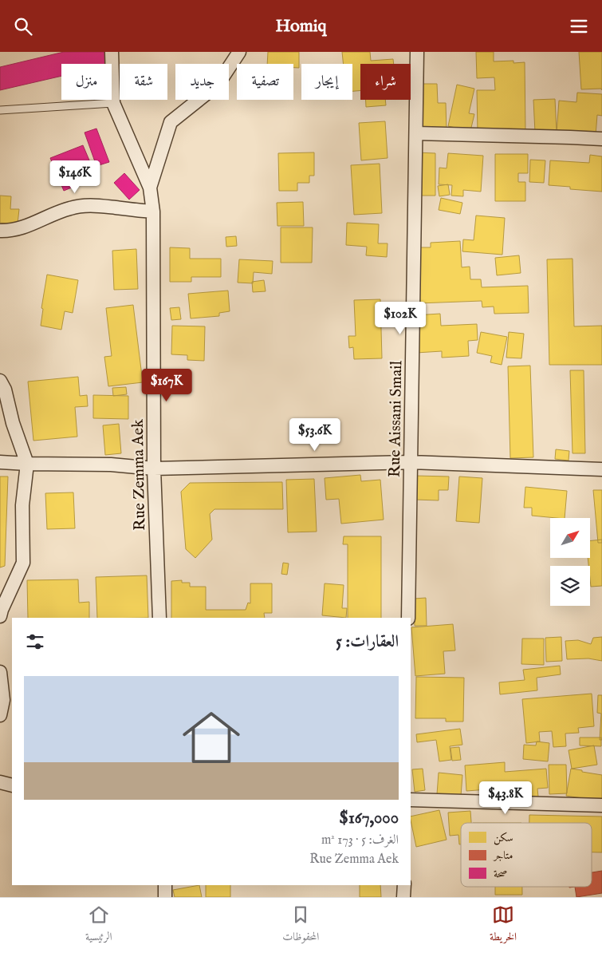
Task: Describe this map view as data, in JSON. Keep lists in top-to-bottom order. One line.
{"streets":{"street":["Rue Aissani Smail","Rue Zemma Aek"]},"legend":["سكن","متاجر","صحة"],"north":"top right","page":{"header":"Homiq","chip":["شراء","إيجار","تصفية","جديد","شقة","منزل"],"price":["$146K","$102K","$167K","$53.6K","$43.8K"],"heading":"العقارات: 5","list":[{"name":"$167,000","note":"الغرف: 5 · 173 m² · Rue Zemma Aek"}],"tabs":["الخريطة","المحفوظات","الرئيسية"]}}
